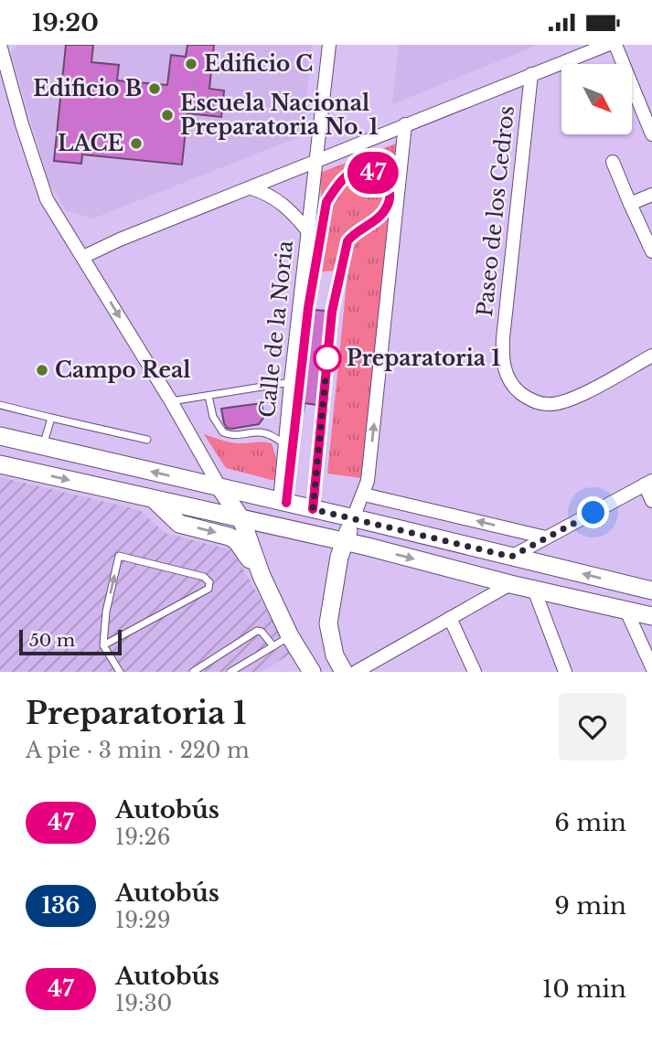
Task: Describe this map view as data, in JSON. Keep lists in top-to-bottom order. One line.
{"streets":{"street":["Paseo de los Cedros","Calle de la Noria"]},"places":["Edificio C","Edificio B","Escuela Nacional Preparatoria No. 1","LACE","Preparatoria 1","Campo Real"],"lines":["bus line 47"],"scale_bar":"50 m","north":"bottom right","page":{"status":"19:20","on_map":"47","scale":"50 m","heading":["Preparatoria 1","A pie · 3 min · 220 m"],"list":[{"mark":"47","name":"Autobús","note":"19:26","value":"6 min"},{"mark":"136","name":"Autobús","note":"19:29","value":"9 min"},{"mark":"47","name":"Autobús","note":"19:30","value":"10 min"}]}}
